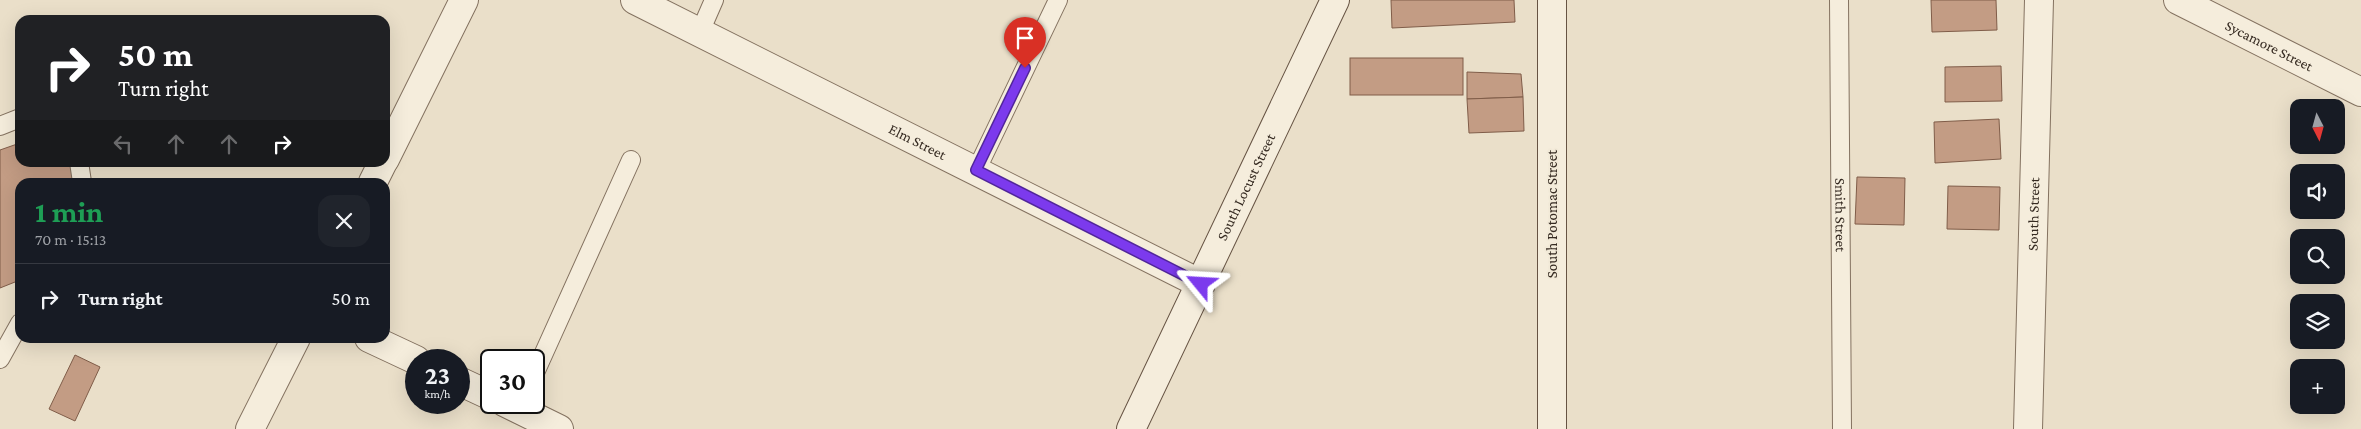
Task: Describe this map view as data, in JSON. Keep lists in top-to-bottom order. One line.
{"streets":{"street":["Sycamore Street","Elm Street","South Locust Street","South Potomac Street","South Street"],"lane":["Smith Street"]},"crossings":[["Elm Street","South Locust Street"]],"north":"bottom","page":{"turn":["50 m","Turn right"],"map_buttons":"+","heading":["1 min","70 m · 15:13"],"list":[{"name":"Turn right","value":"50 m"}],"speed":"23 km/h","limit":"30"}}
